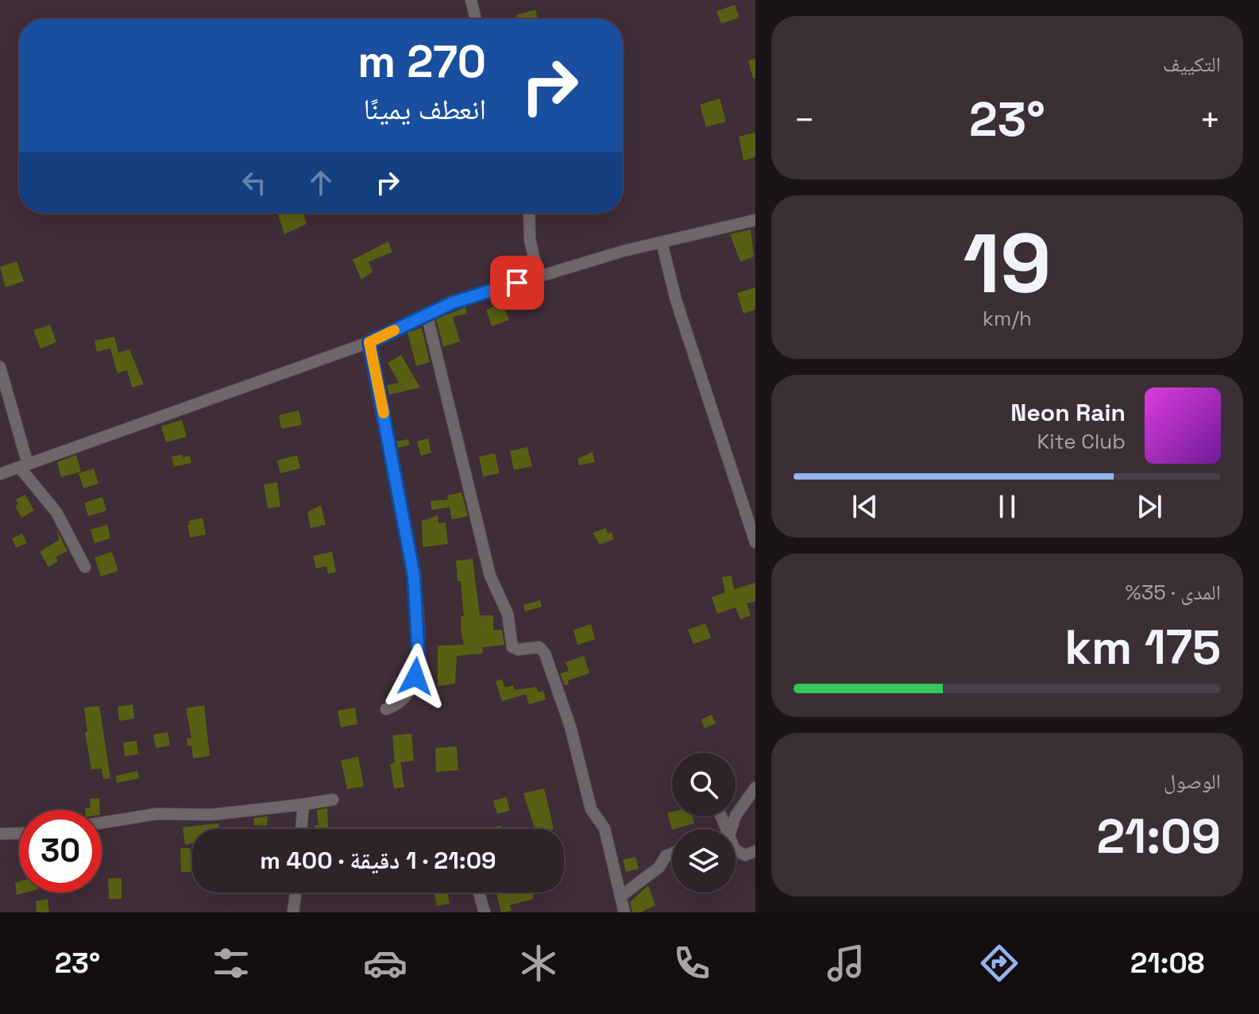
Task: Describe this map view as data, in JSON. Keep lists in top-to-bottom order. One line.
{"page":{"tile":["التكييف",["19","km/h"],["المدى · 35%","175 km"],["الوصول","21:09"]],"turn":["270 m","انعطف يمينًا"],"heat":["−","23°","+"],"song":["Neon Rain","Kite Club"],"limit":"30","trip":"21:09 · 1 دقيقة · 400 m","tabs":["21:08","23°"]}}
